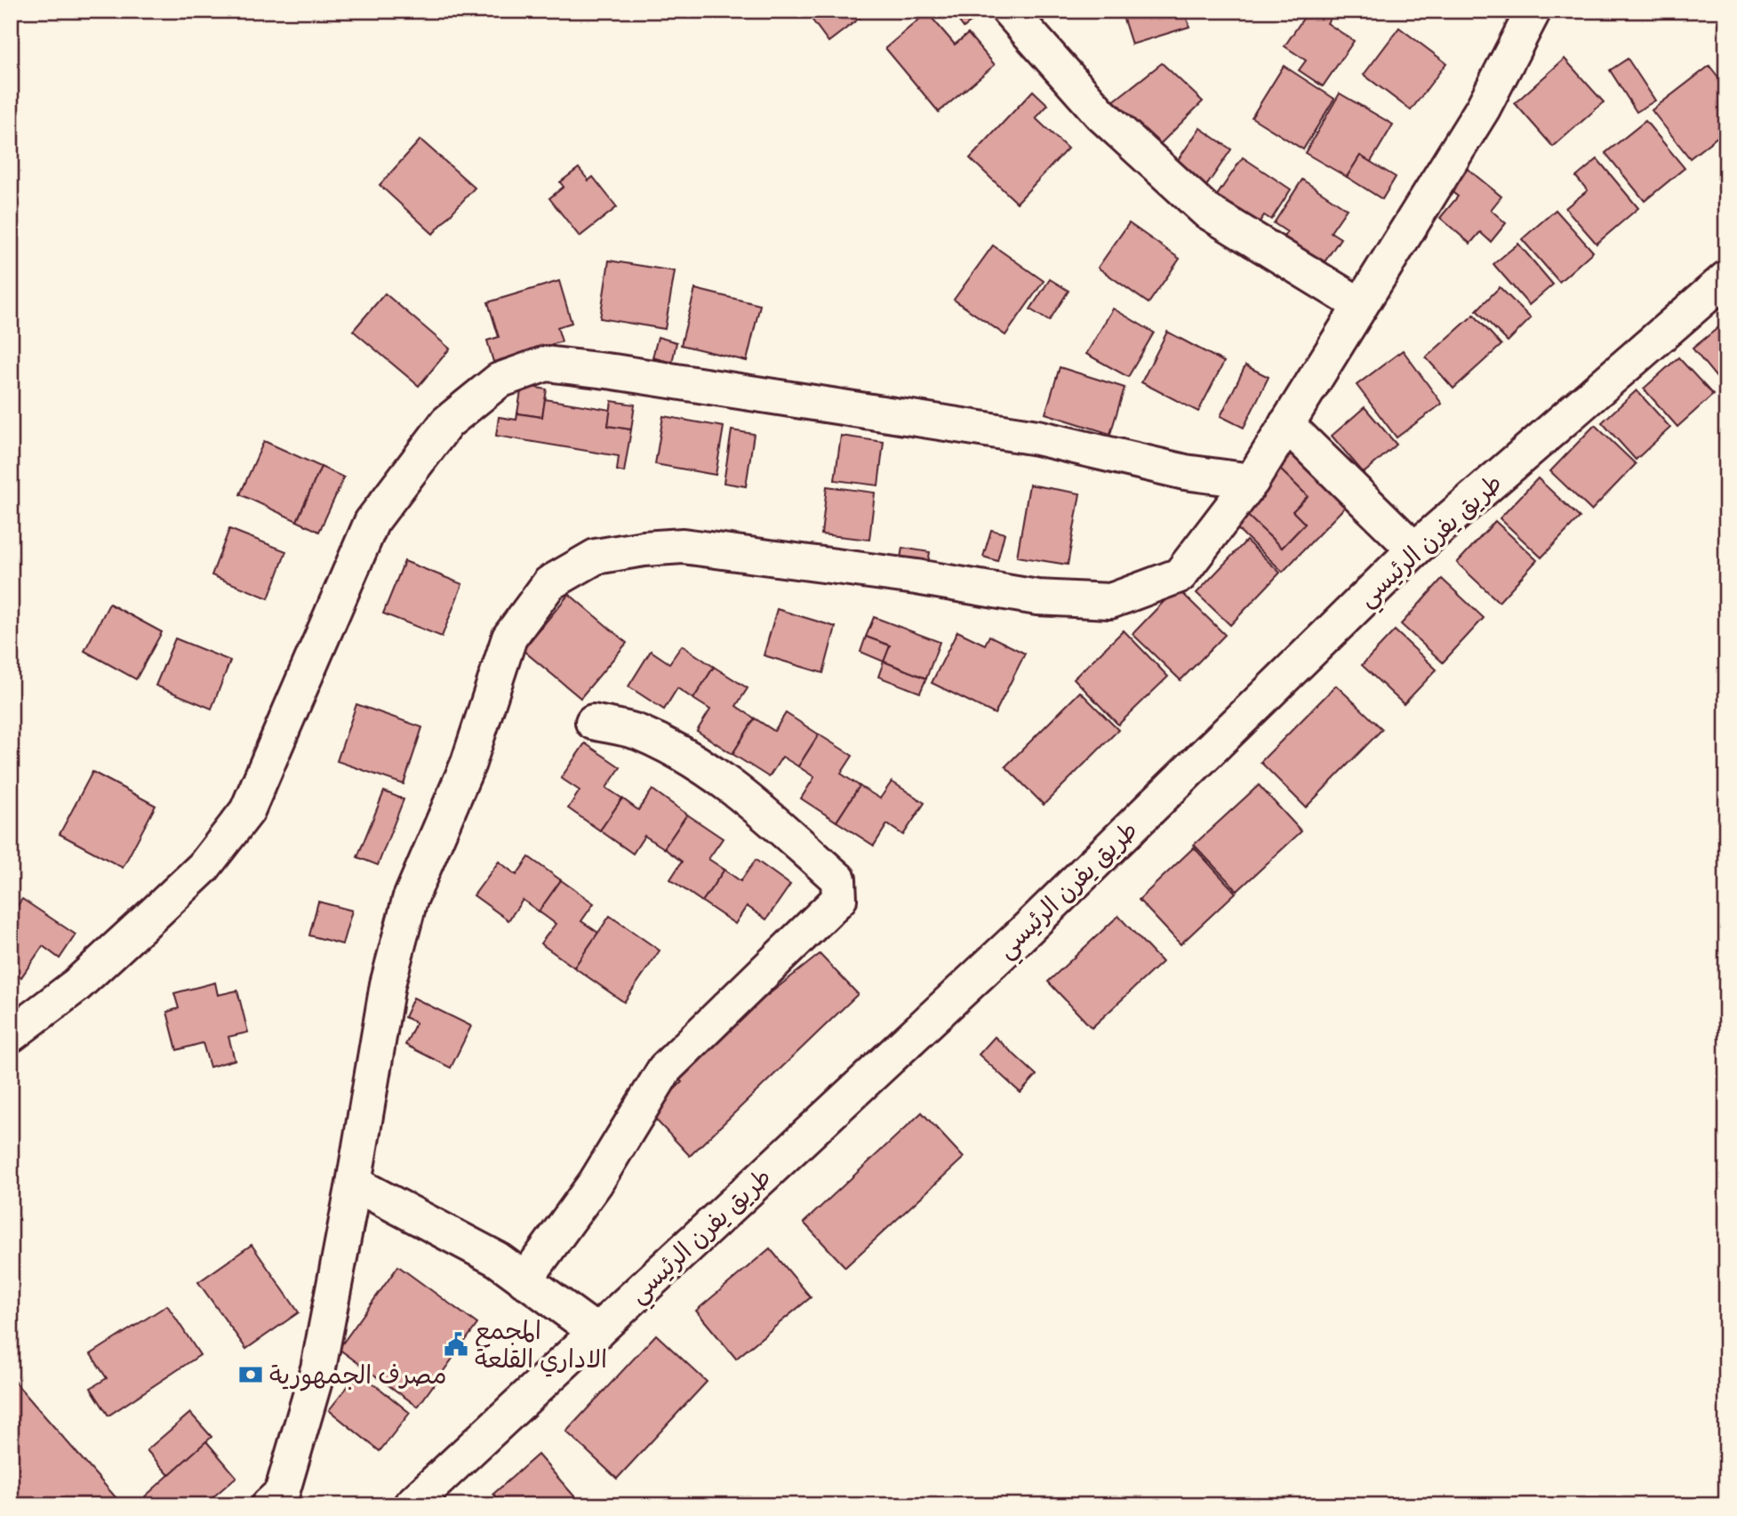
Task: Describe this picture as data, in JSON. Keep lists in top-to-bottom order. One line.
{"streets":{"street":["طريق يفرن الرئيسي"]},"places":{"public building":["المجمع الاداري القلعة"],"bank":["مصرف الجمهورية"]}}
